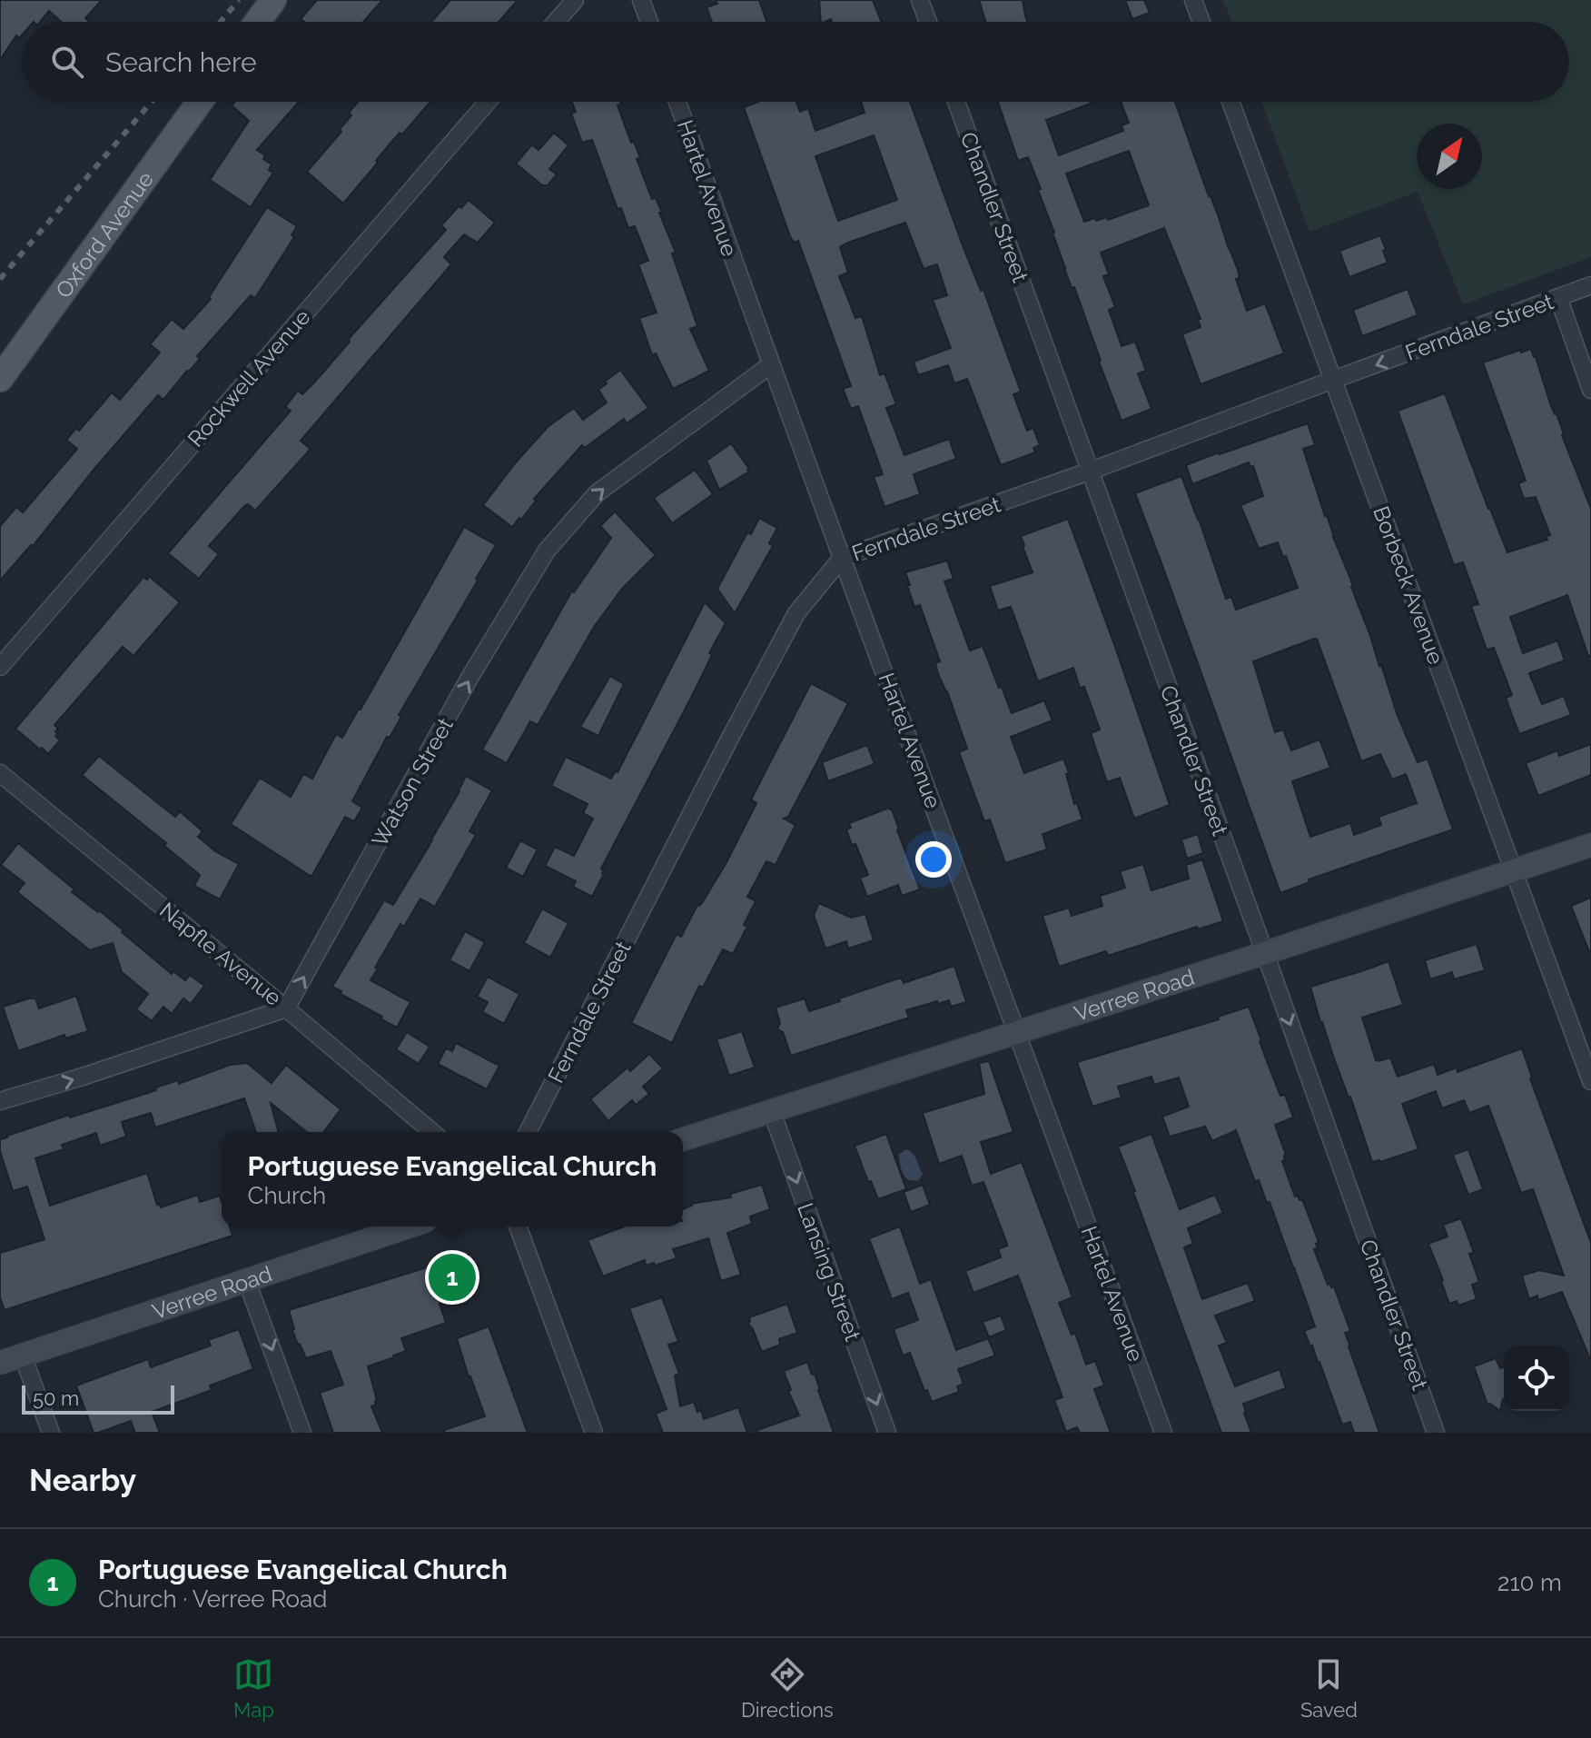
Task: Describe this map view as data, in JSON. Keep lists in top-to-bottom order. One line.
{"streets":{"main road":["Oxford Avenue","Verree Road"],"street":["Hartel Avenue","Chandler Street","Ferndale Street","Rockwell Avenue","Borbeck Avenue","Watson Street","Napfle Avenue","Lansing Street"]},"crossings":[["Hartel Avenue","Ferndale Street"],["Hartel Avenue","Watson Street"],["Hartel Avenue","Verree Road"],["Chandler Street","Ferndale Street"],["Chandler Street","Verree Road"],["Ferndale Street","Borbeck Avenue"],["Borbeck Avenue","Verree Road"],["Watson Street","Napfle Avenue"],["Verree Road","Lansing Street"]],"one_way":["Chandler Street","Watson Street","Lansing Street"],"scale_bar":"50 m","north":"top right","page":{"search":"Search here","popup":["Portuguese Evangelical Church","Church"],"pins":"1","scale":"50 m","heading":"Nearby","list":[{"mark":"1","name":"Portuguese Evangelical Church","note":"Church · Verree Road","value":"210 m"}],"nav":["Map","Directions","Saved"]}}
